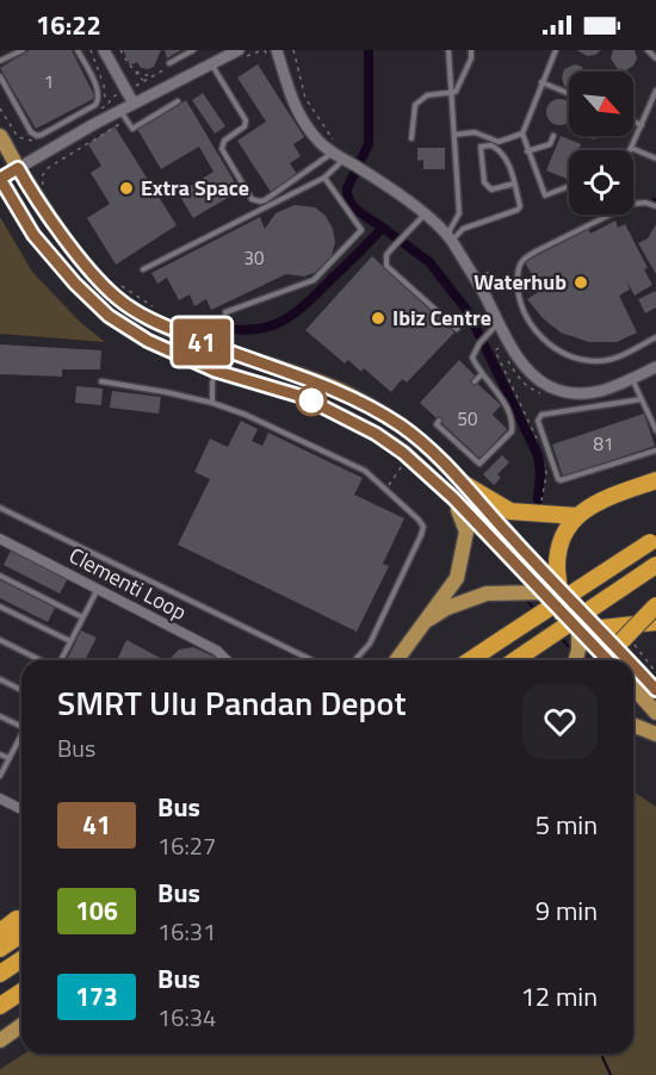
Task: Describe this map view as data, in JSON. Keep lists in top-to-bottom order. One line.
{"streets":{"street":["Clementi Loop"]},"places":["Extra Space","Waterhub","Ibiz Centre"],"lines":["bus line 41"],"house_numbers":["1","30","50","81"],"north":"bottom right","page":{"status":"16:22","on_map":"41","heading":["SMRT Ulu Pandan Depot","Bus"],"list":[{"mark":"41","name":"Bus","note":"16:27","value":"5 min"},{"mark":"106","name":"Bus","note":"16:31","value":"9 min"},{"mark":"173","name":"Bus","note":"16:34","value":"12 min"}]}}
